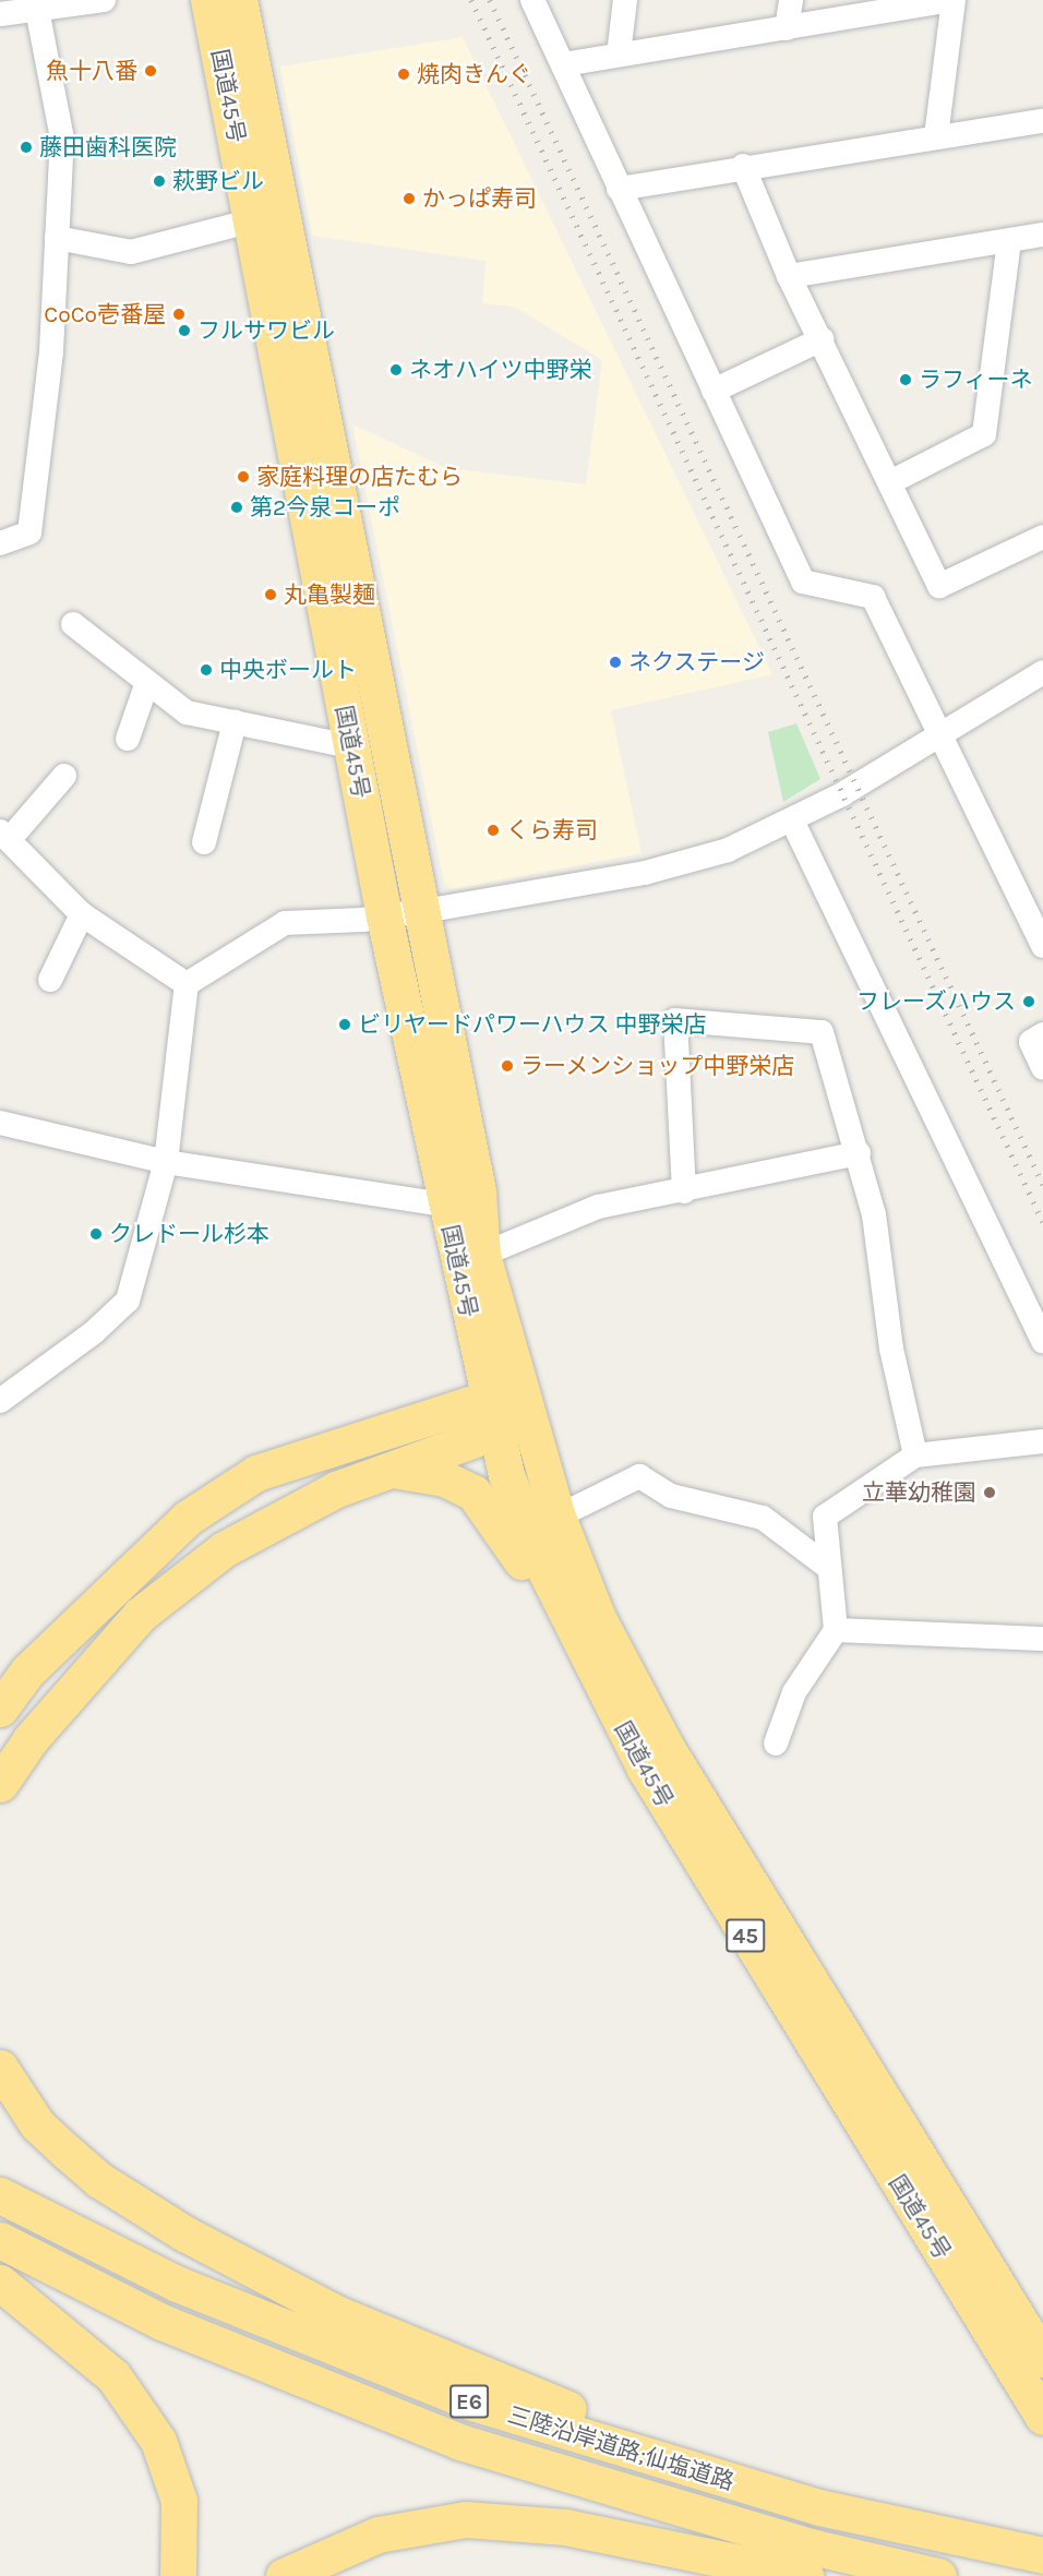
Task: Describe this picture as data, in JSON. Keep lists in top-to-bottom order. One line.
{"streets":{"highway":["国道45号","45","E6","三陸沿岸道路;仙塩道路"]},"places":["魚十八番","焼肉きんぐ","藤田歯科医院","萩野ビル","かっぱ寿司","CoCo壱番屋","フルサワビル","ネオハイツ中野栄","ラフィーネ","家庭料理の店たむら","第2今泉コーポ","丸亀製麺","ネクステージ","中央ボールト","くら寿司","フレーズハウス","ビリヤードパワーハウス 中野栄店","ラーメンショップ中野栄店","クレドール杉本","立華幼稚園"]}
